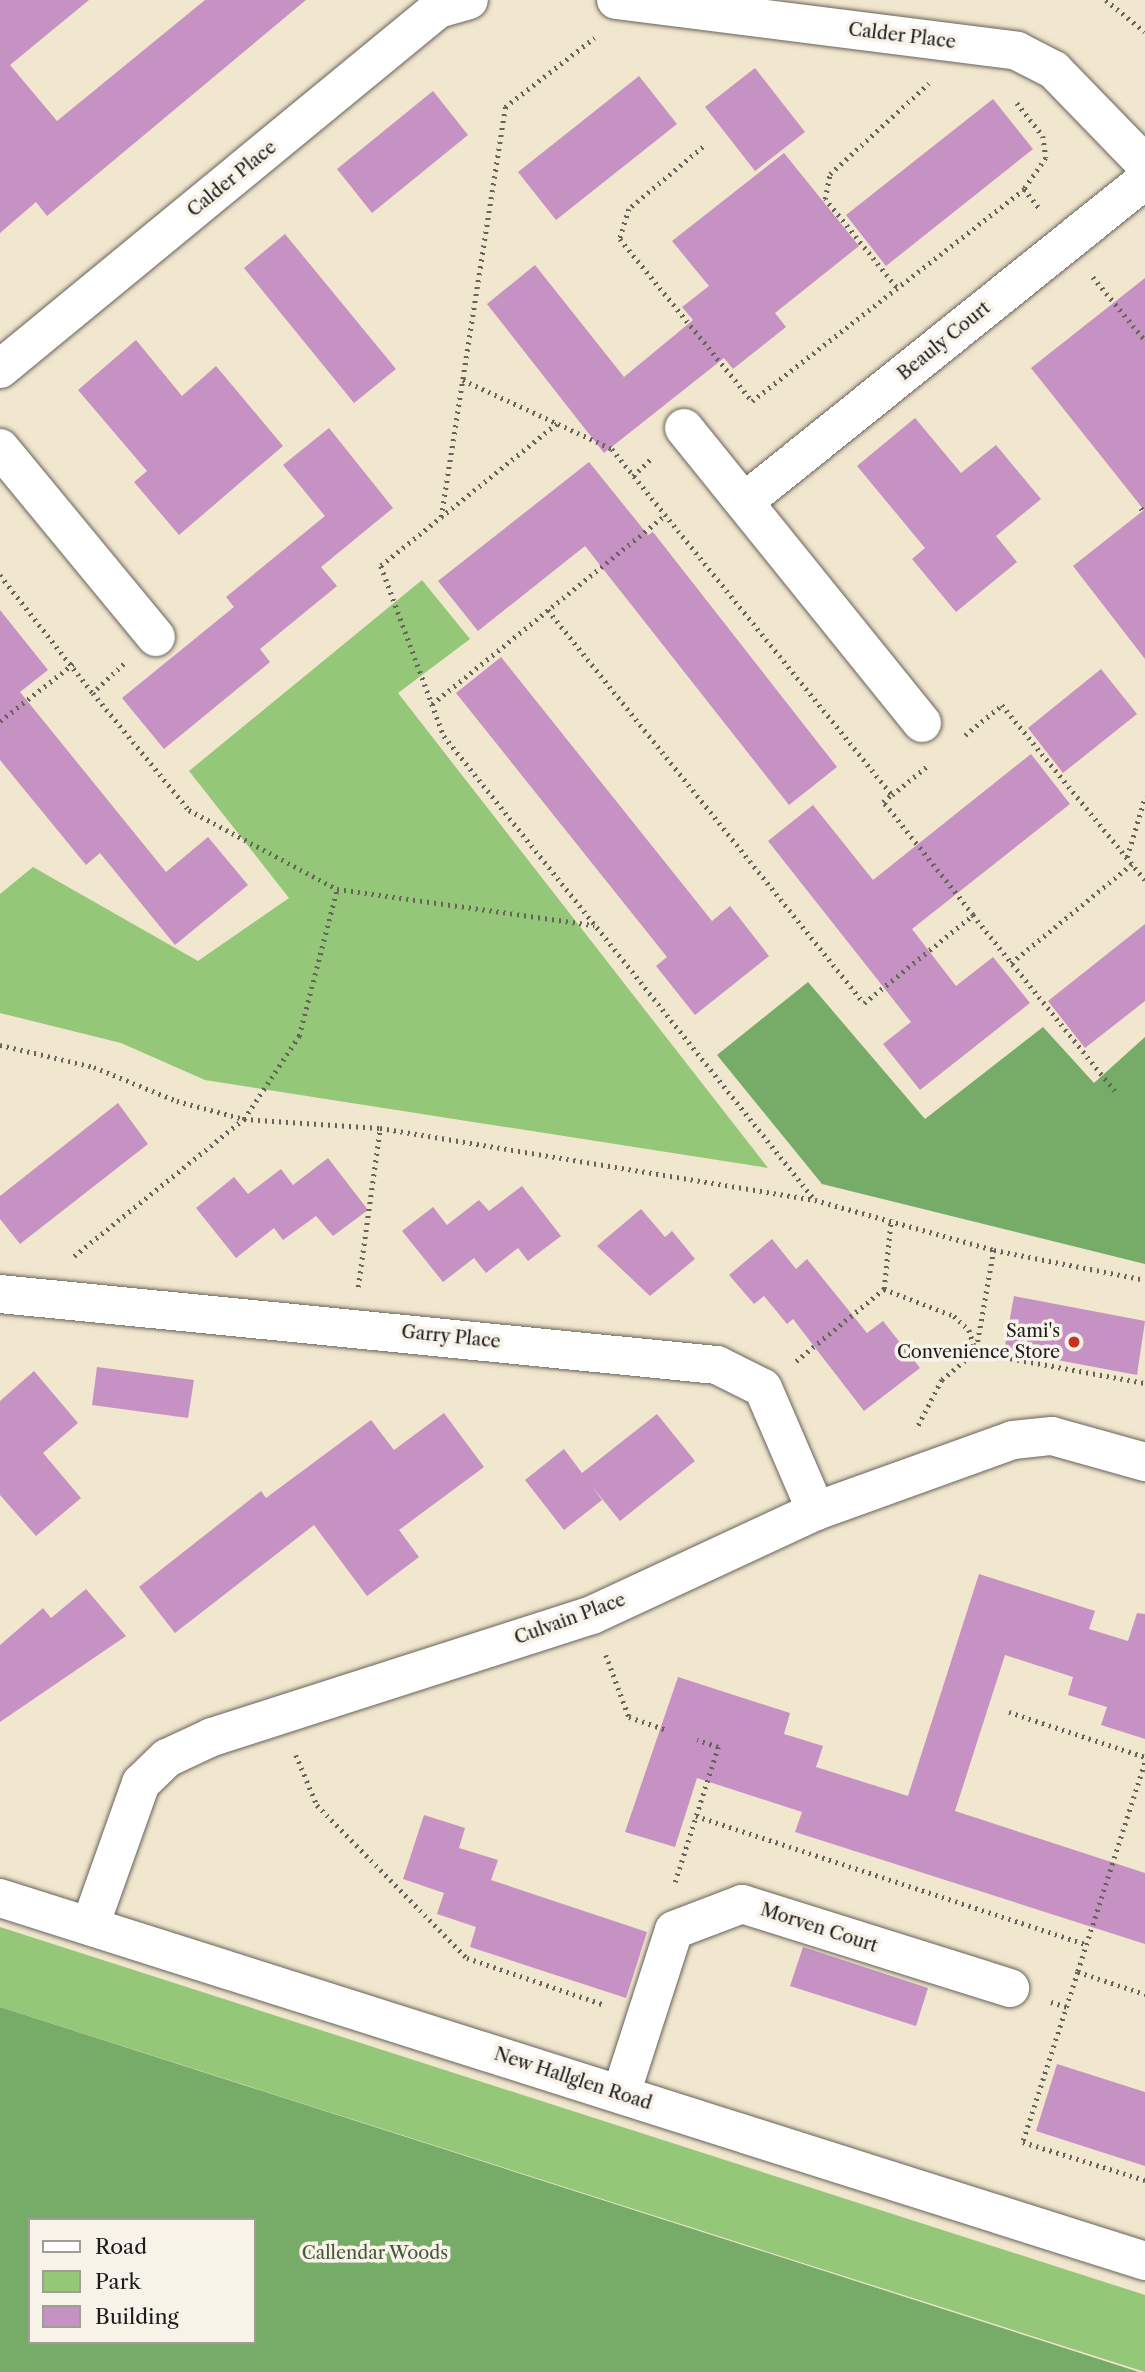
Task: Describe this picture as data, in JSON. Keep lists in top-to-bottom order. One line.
{"streets":{"street":["Calder Place","Beauly Court","Garry Place","Culvain Place","Morven Court","New Hallglen Road"]},"crossings":[["Culvain Place","New Hallglen Road"],["Morven Court","New Hallglen Road"]],"parks":["Callendar Woods"],"places":["Sami's Convenience Store"],"legend":["Road","Park","Building"]}
